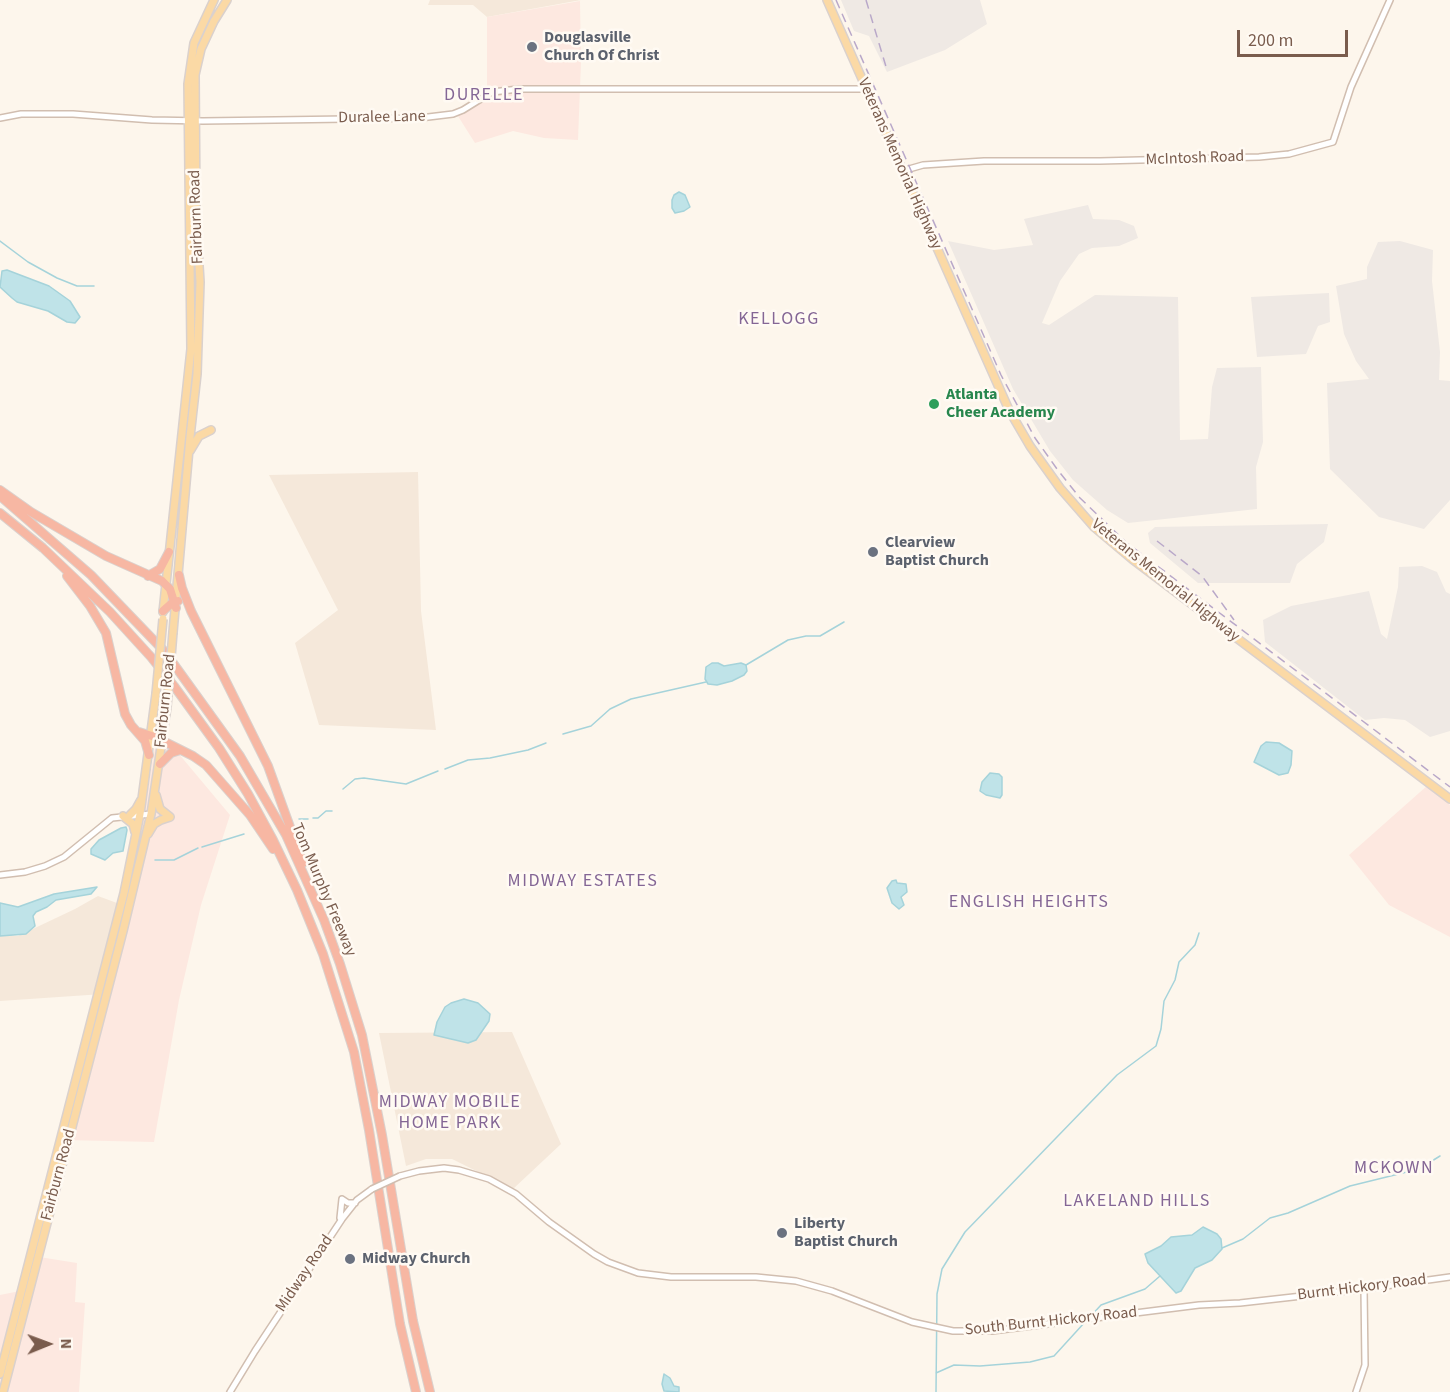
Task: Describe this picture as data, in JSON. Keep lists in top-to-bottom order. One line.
{"streets":{"highway":["Tom Murphy Freeway"],"main road":["Veterans Memorial Highway","Fairburn Road"],"street":["Duralee Lane","McIntosh Road","Midway Road","Burnt Hickory Road","South Burnt Hickory Road"]},"crossings":[["Duralee Lane","Veterans Memorial Highway"],["Duralee Lane","Fairburn Road"],["McIntosh Road","Veterans Memorial Highway"],["Midway Road","South Burnt Hickory Road"],["Burnt Hickory Road","South Burnt Hickory Road"]],"districts":["DURELLE","KELLOGG","MIDWAY ESTATES","ENGLISH HEIGHTS","MIDWAY MOBILE HOME PARK","MCKOWN","LAKELAND HILLS"],"places":["Douglasville Church Of Christ","Atlanta Cheer Academy","Clearview Baptist Church","Liberty Baptist Church","Midway Church"],"scale_bar":"200 m","north":"right"}
